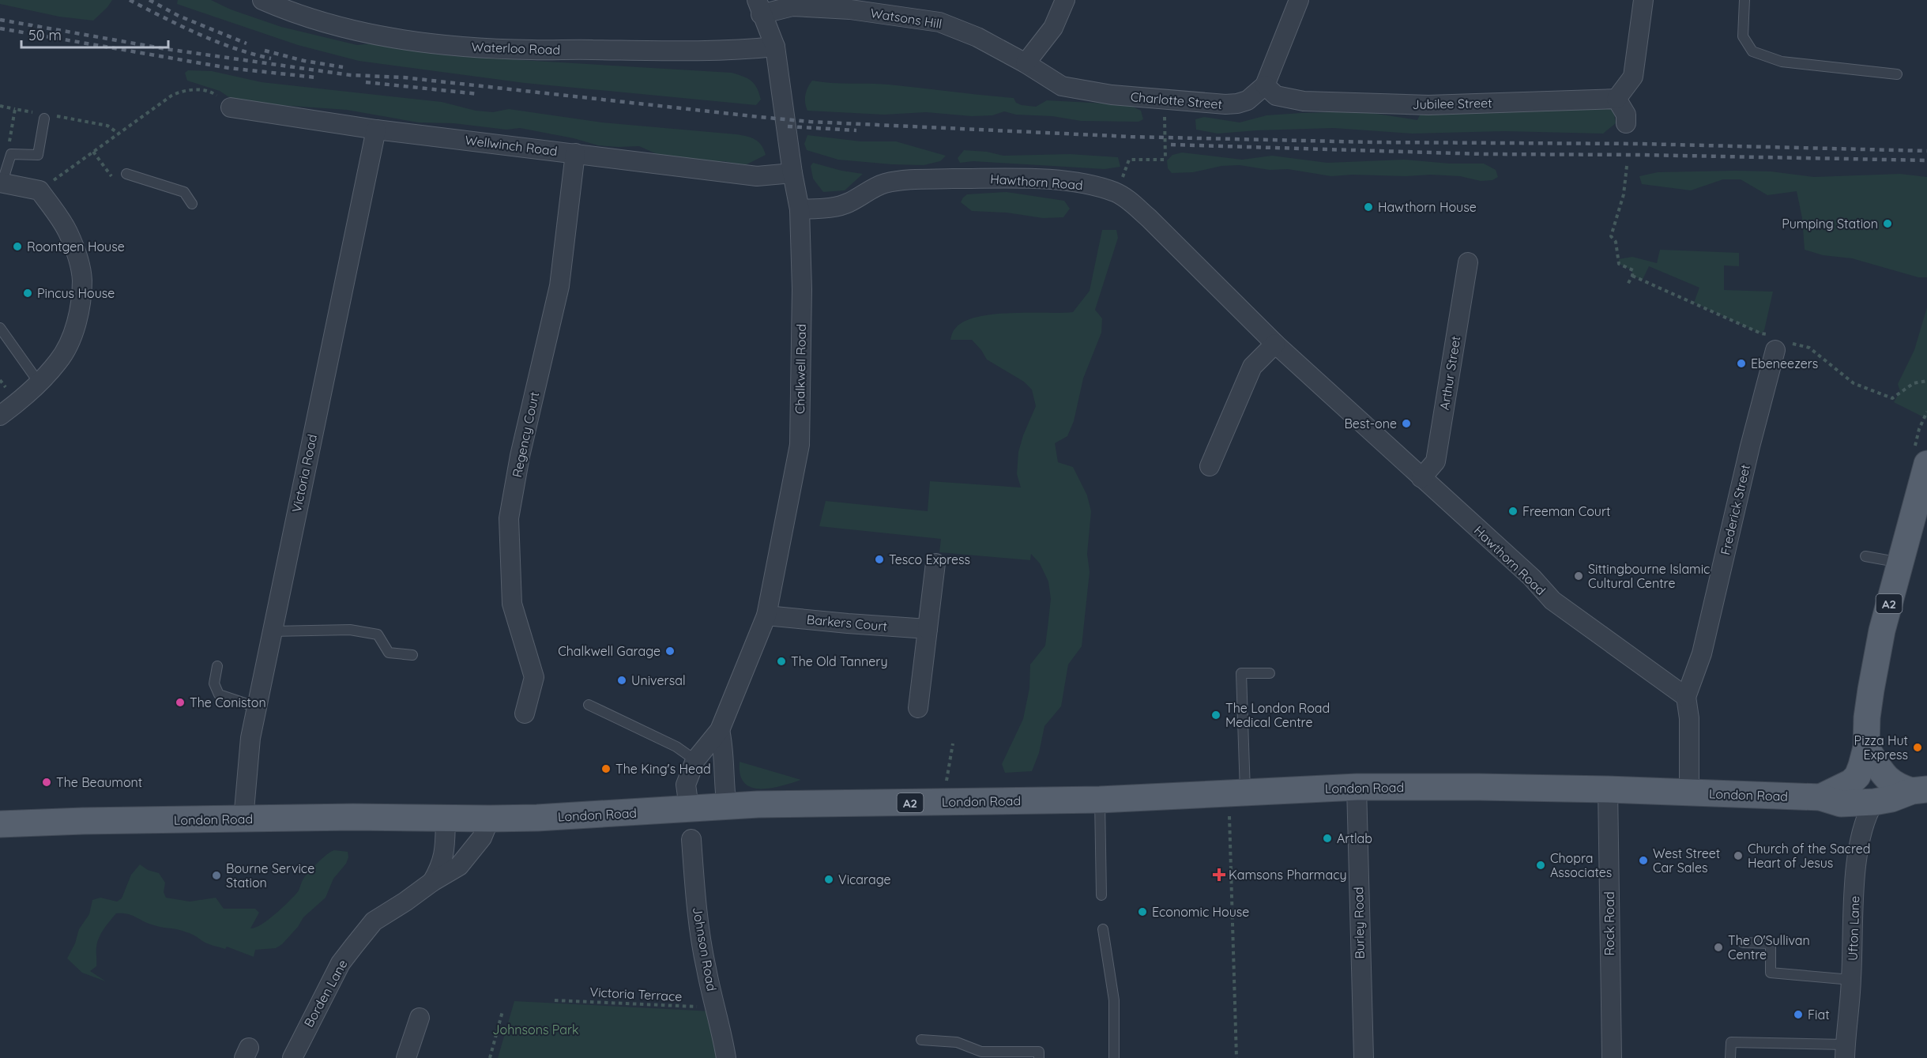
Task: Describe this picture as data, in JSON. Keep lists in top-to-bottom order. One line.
{"streets":{"main road":["A2","London Road"],"street":["Watsons Hill","Waterloo Road","Charlotte Street","Jubilee Street","Wellwinch Road","Hawthorn Road","Chalkwell Road","Arthur Street","Regency Court","Victoria Road","Frederick Street","Barkers Court","Burley Road","Rock Road","Ufton Lane","Johnson Road","Borden Lane"],"path":["Victoria Terrace"]},"crossings":[["Watsons Hill","Charlotte Street"],["Watsons Hill","Chalkwell Road"],["Waterloo Road","Chalkwell Road"],["Charlotte Street","Jubilee Street"],["Wellwinch Road","Chalkwell Road"],["Wellwinch Road","Regency Court"],["Wellwinch Road","Victoria Road"],["Hawthorn Road","Chalkwell Road"],["Hawthorn Road","Arthur Street"],["Hawthorn Road","Frederick Street"],["Chalkwell Road","Barkers Court"],["Chalkwell Road","London Road"],["Victoria Road","London Road"],["A2","London Road"],["A2","Ufton Lane"],["London Road","Burley Road"],["London Road","Rock Road"],["London Road","Borden Lane"],["Johnson Road","Victoria Terrace"]],"parks":["Johnsons Park"],"places":{"other":["Hawthorn House","Pumping Station","Roontgen House","Pincus House","Ebeneezers","Best-one","Freeman Court","Tesco Express","Sittingbourne Islamic Cultural Centre","Chalkwell Garage","The Old Tannery","Universal","The Coniston","The London Road Medical Centre","Pizza Hut Express","The King's Head","The Beaumont","Artlab","Church of the Sacred Heart of Jesus","West Street Car Sales","Chopra Associates","Bourne Service Station","Vicarage","Economic House","The O'Sullivan Centre","Fiat"],"health":["Kamsons Pharmacy"]},"scale_bar":"50 m"}
